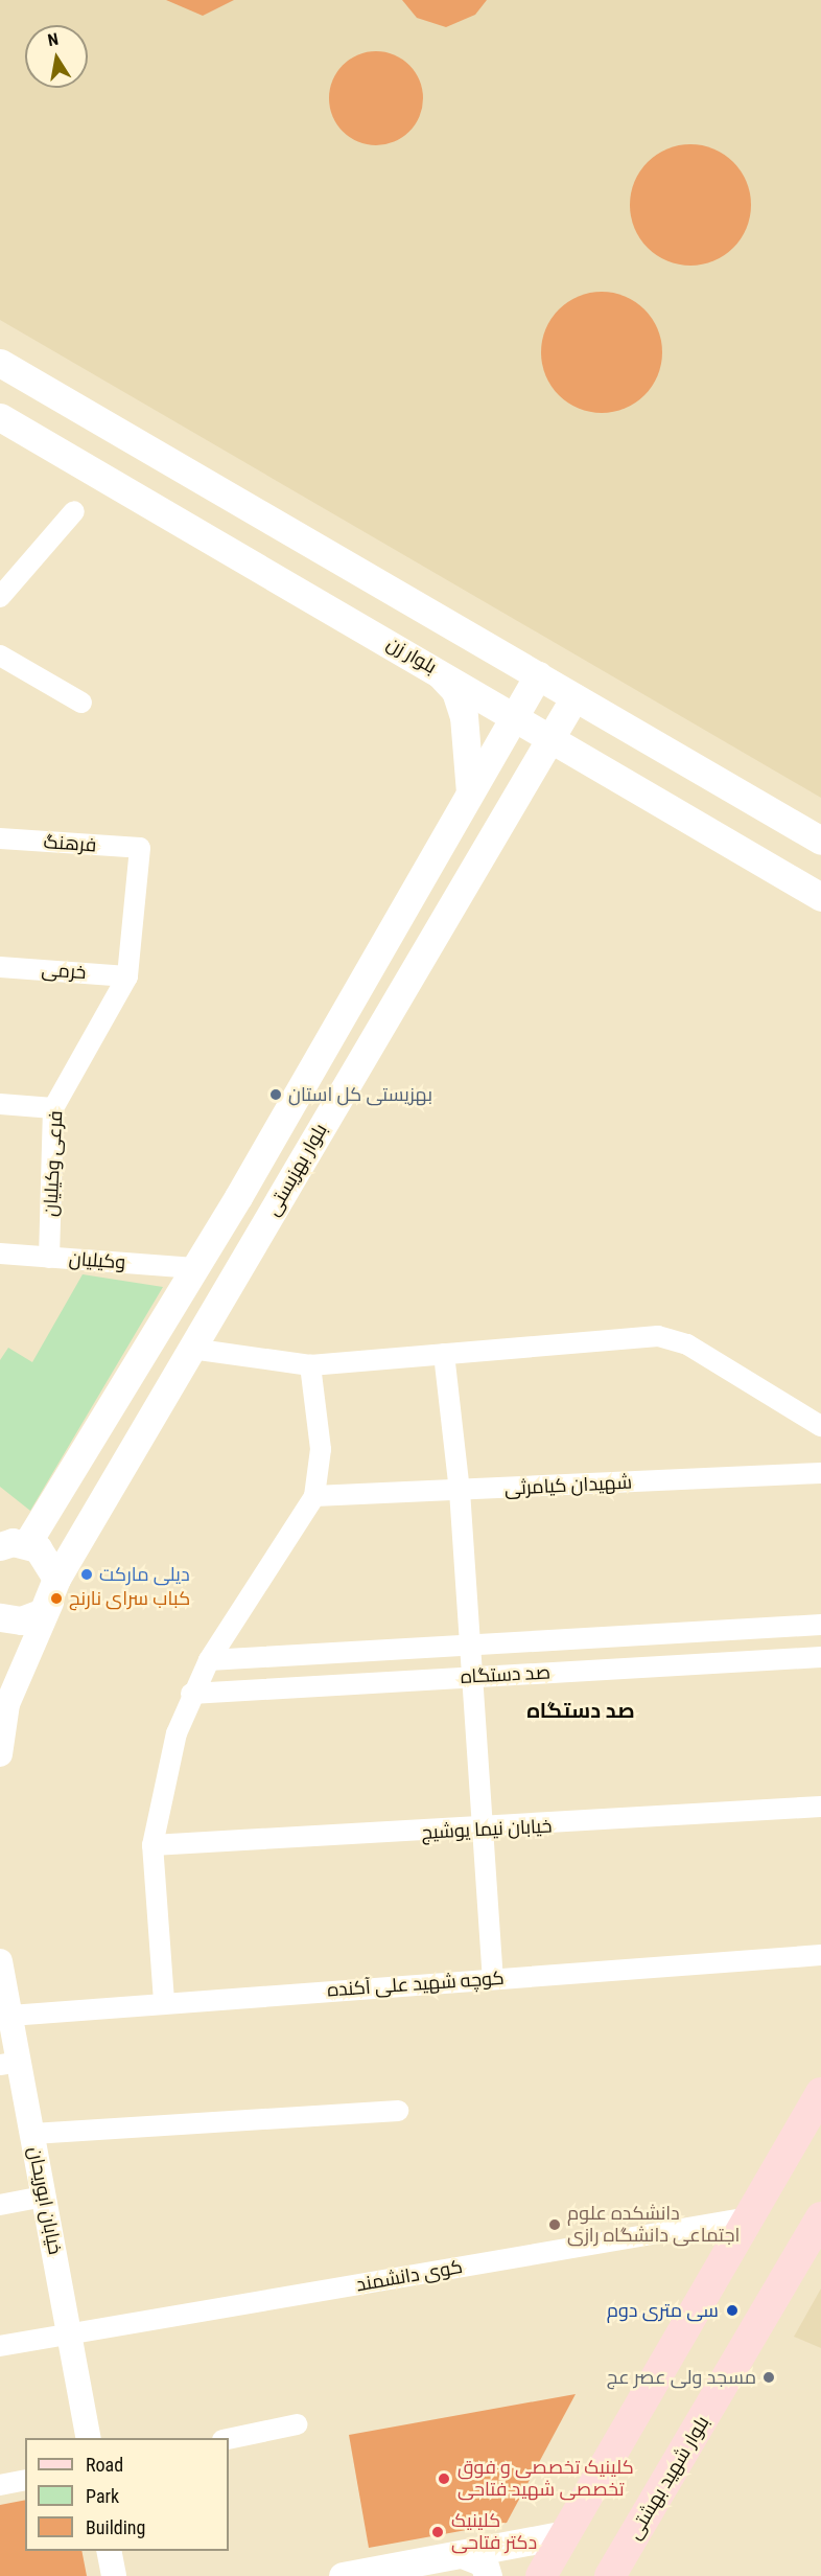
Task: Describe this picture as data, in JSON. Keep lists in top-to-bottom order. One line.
{"streets":{"main road":["بلوار زن","بلوار بهزیستی","بلوار شهید بهشتی"],"street":["فرهنگ","خرمی","فرعی وکیلیان","وکیلیان","شهیدان کیامرثی","صد دستگاه","خیابان نیما یوشیج","کوچه شهید علی آکنده","خیابان ابوریحان","کوی دانشمند"]},"crossings":[["بلوار زن","بلوار بهزیستی"],["فرهنگ","خرمی"],["فرهنگ","فرعی وکیلیان"],["خرمی","فرعی وکیلیان"],["فرعی وکیلیان","وکیلیان"],["بلوار بهزیستی","وکیلیان"],["کوچه شهید علی آکنده","خیابان ابوریحان"],["خیابان ابوریحان","کوی دانشمند"]],"districts":["صد دستگاه"],"places":["بهزیستی کل استان","دیلی مارکت","کباب سرای نارنج","دانشکده علوم اجتماعی دانشگاه رازی","سی متری دوم","مسجد ولی عصر عج","کلینیک تخصصی و فوق تخصصی شهید فتاحی","کلینیک دکتر فتاحی"],"legend":["Road","Park","Building"],"north":"top"}
